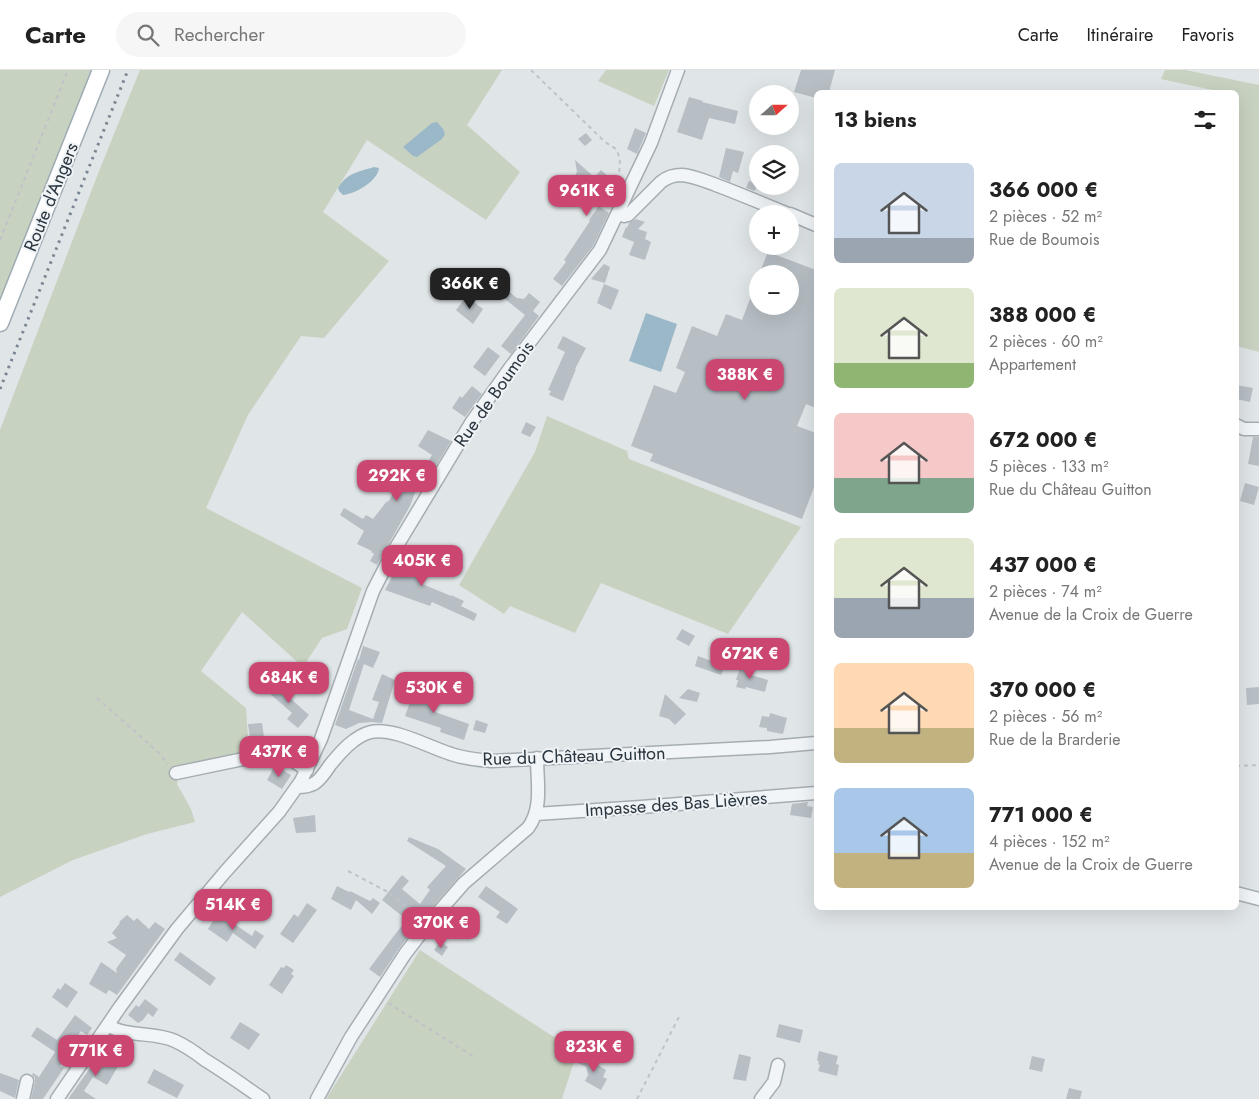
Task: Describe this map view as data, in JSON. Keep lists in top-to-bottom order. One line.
{"streets":{"main road":["Route d'Angers"],"street":["Rue de Boumois","Rue du Château Guitton","Impasse des Bas Lièvres"]},"crossings":[["Rue de Boumois","Rue du Château Guitton"]],"north":"right","page":{"header":"Carte","search":"Rechercher","nav":["Carte","Itinéraire","Favoris"],"map_buttons":["+","−"],"heading":"13 biens","list":[{"name":"366 000 €","note":"2 pièces · 52 m² · Rue de Boumois"},{"name":"388 000 €","note":"2 pièces · 60 m² · Appartement"},{"name":"672 000 €","note":"5 pièces · 133 m² · Rue du Château Guitton"},{"name":"437 000 €","note":"2 pièces · 74 m² · Avenue de la Croix de Guerre"},{"name":"370 000 €","note":"2 pièces · 56 m² · Rue de la Brarderie"},{"name":"771 000 €","note":"4 pièces · 152 m² · Avenue de la Croix de Guerre"}],"price":["961K €","366K €","388K €","292K €","405K €","672K €","684K €","530K €","437K €","514K €","370K €","823K €","771K €"]}}
